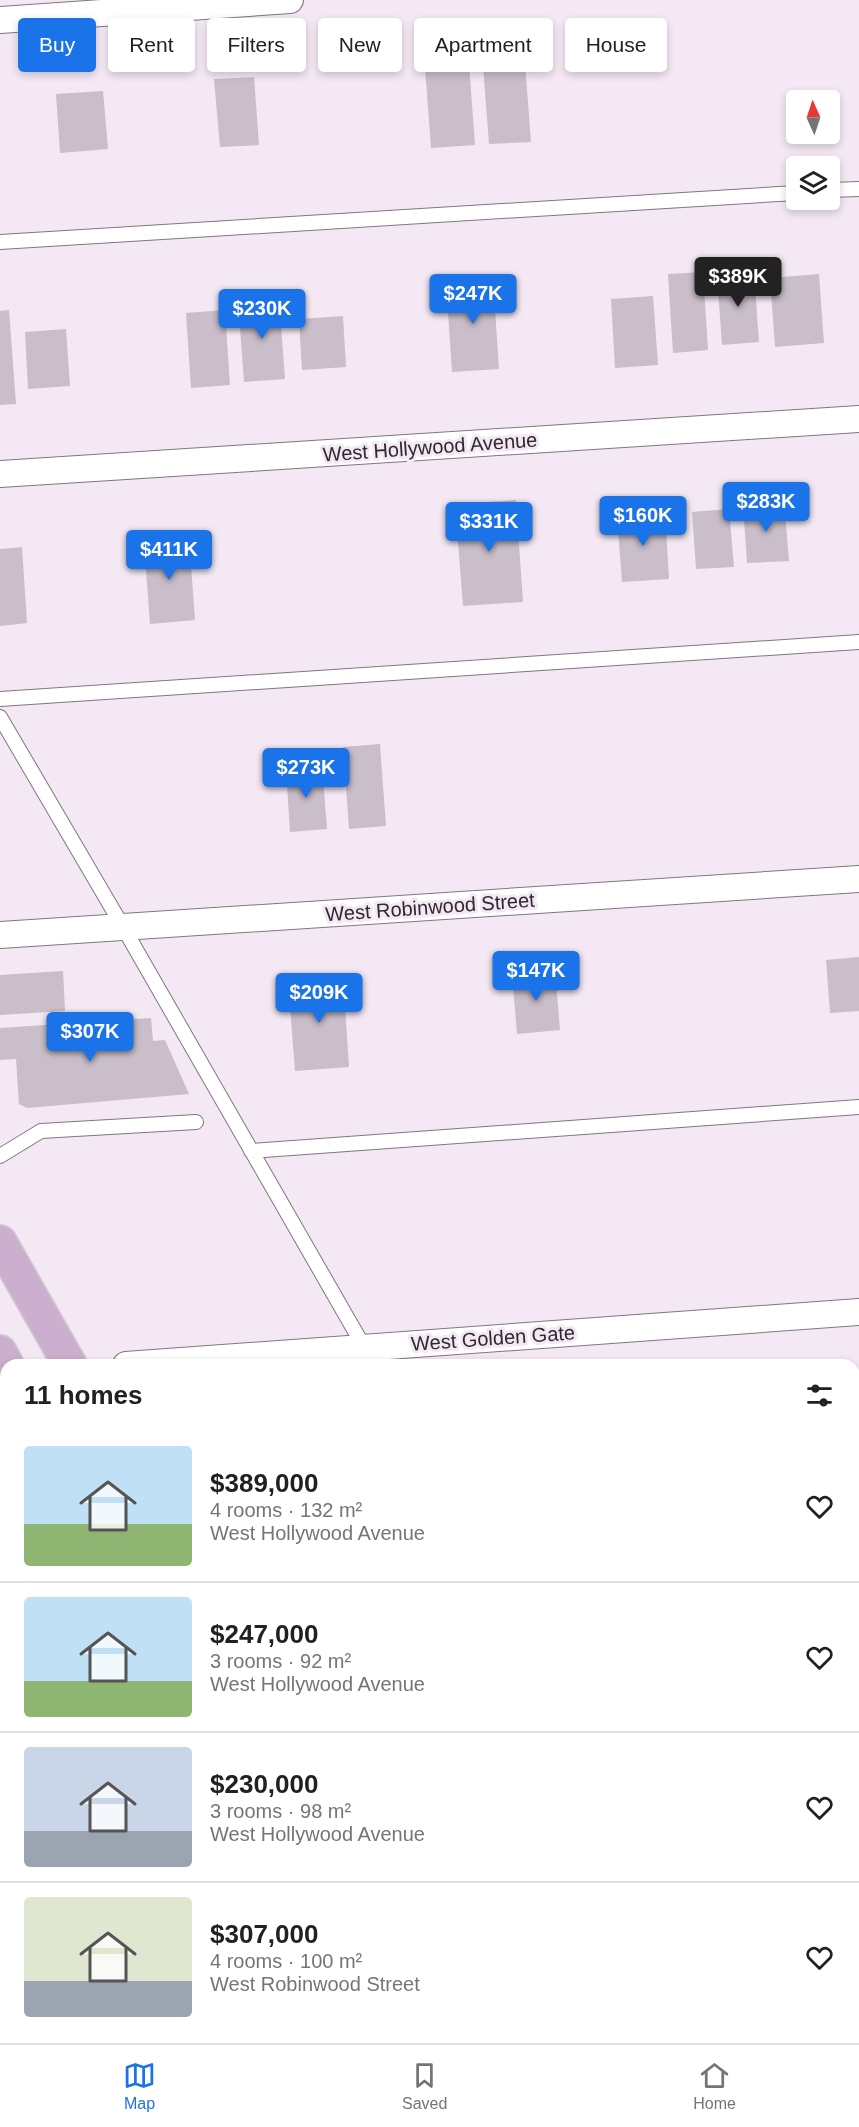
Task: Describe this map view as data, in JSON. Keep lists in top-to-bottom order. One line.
{"streets":{"street":["West Hollywood Avenue","West Robinwood Street","West Golden Gate"]},"north":"top","page":{"chip":["Buy","Rent","Filters","New","Apartment","House"],"price":["$389K","$247K","$230K","$283K","$160K","$331K","$411K","$273K","$147K","$209K","$307K"],"heading":"11 homes","list":[{"name":"$389,000","note":"4 rooms · 132 m² · West Hollywood Avenue"},{"name":"$247,000","note":"3 rooms · 92 m² · West Hollywood Avenue"},{"name":"$230,000","note":"3 rooms · 98 m² · West Hollywood Avenue"},{"name":"$307,000","note":"4 rooms · 100 m² · West Robinwood Street"}],"tabs":["Map","Saved","Home"]}}
